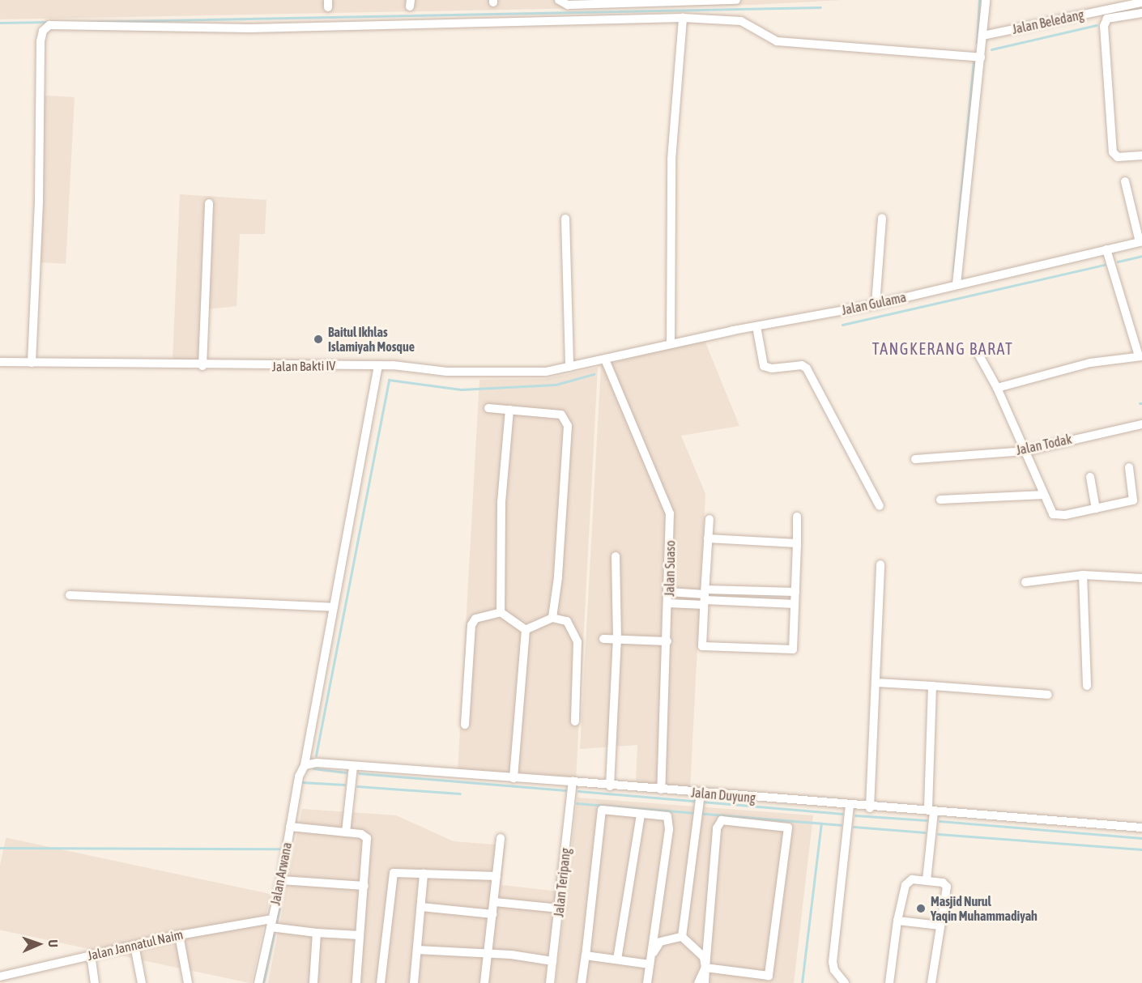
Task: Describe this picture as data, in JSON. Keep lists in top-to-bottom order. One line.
{"streets":{"street":["Jalan Beledang","Jalan Gulama","Jalan Bakti IV","Jalan Todak","Jalan Suaso","Jalan Duyung","Jalan Arwana","Jalan Teripang","Jalan Jannatul Naim"]},"crossings":[["Jalan Gulama","Jalan Bakti IV"],["Jalan Gulama","Jalan Suaso"],["Jalan Bakti IV","Jalan Suaso"],["Jalan Bakti IV","Jalan Arwana"],["Jalan Suaso","Jalan Duyung"],["Jalan Duyung","Jalan Arwana"],["Jalan Duyung","Jalan Teripang"],["Jalan Arwana","Jalan Jannatul Naim"]],"districts":["TANGKERANG BARAT"],"places":["Baitul Ikhlas Islamiyah Mosque","Masjid Nurul Yaqin Muhammadiyah"],"north":"right"}
